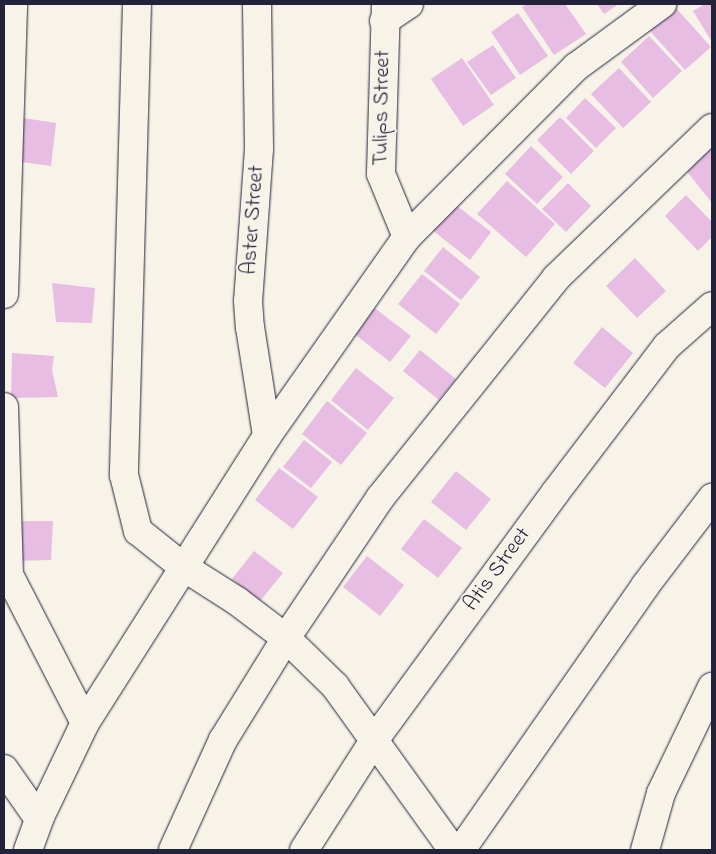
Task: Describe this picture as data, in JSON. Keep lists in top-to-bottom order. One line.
{"streets":{"street":["Tulips Street","Aster Street","Atis Street"]}}
